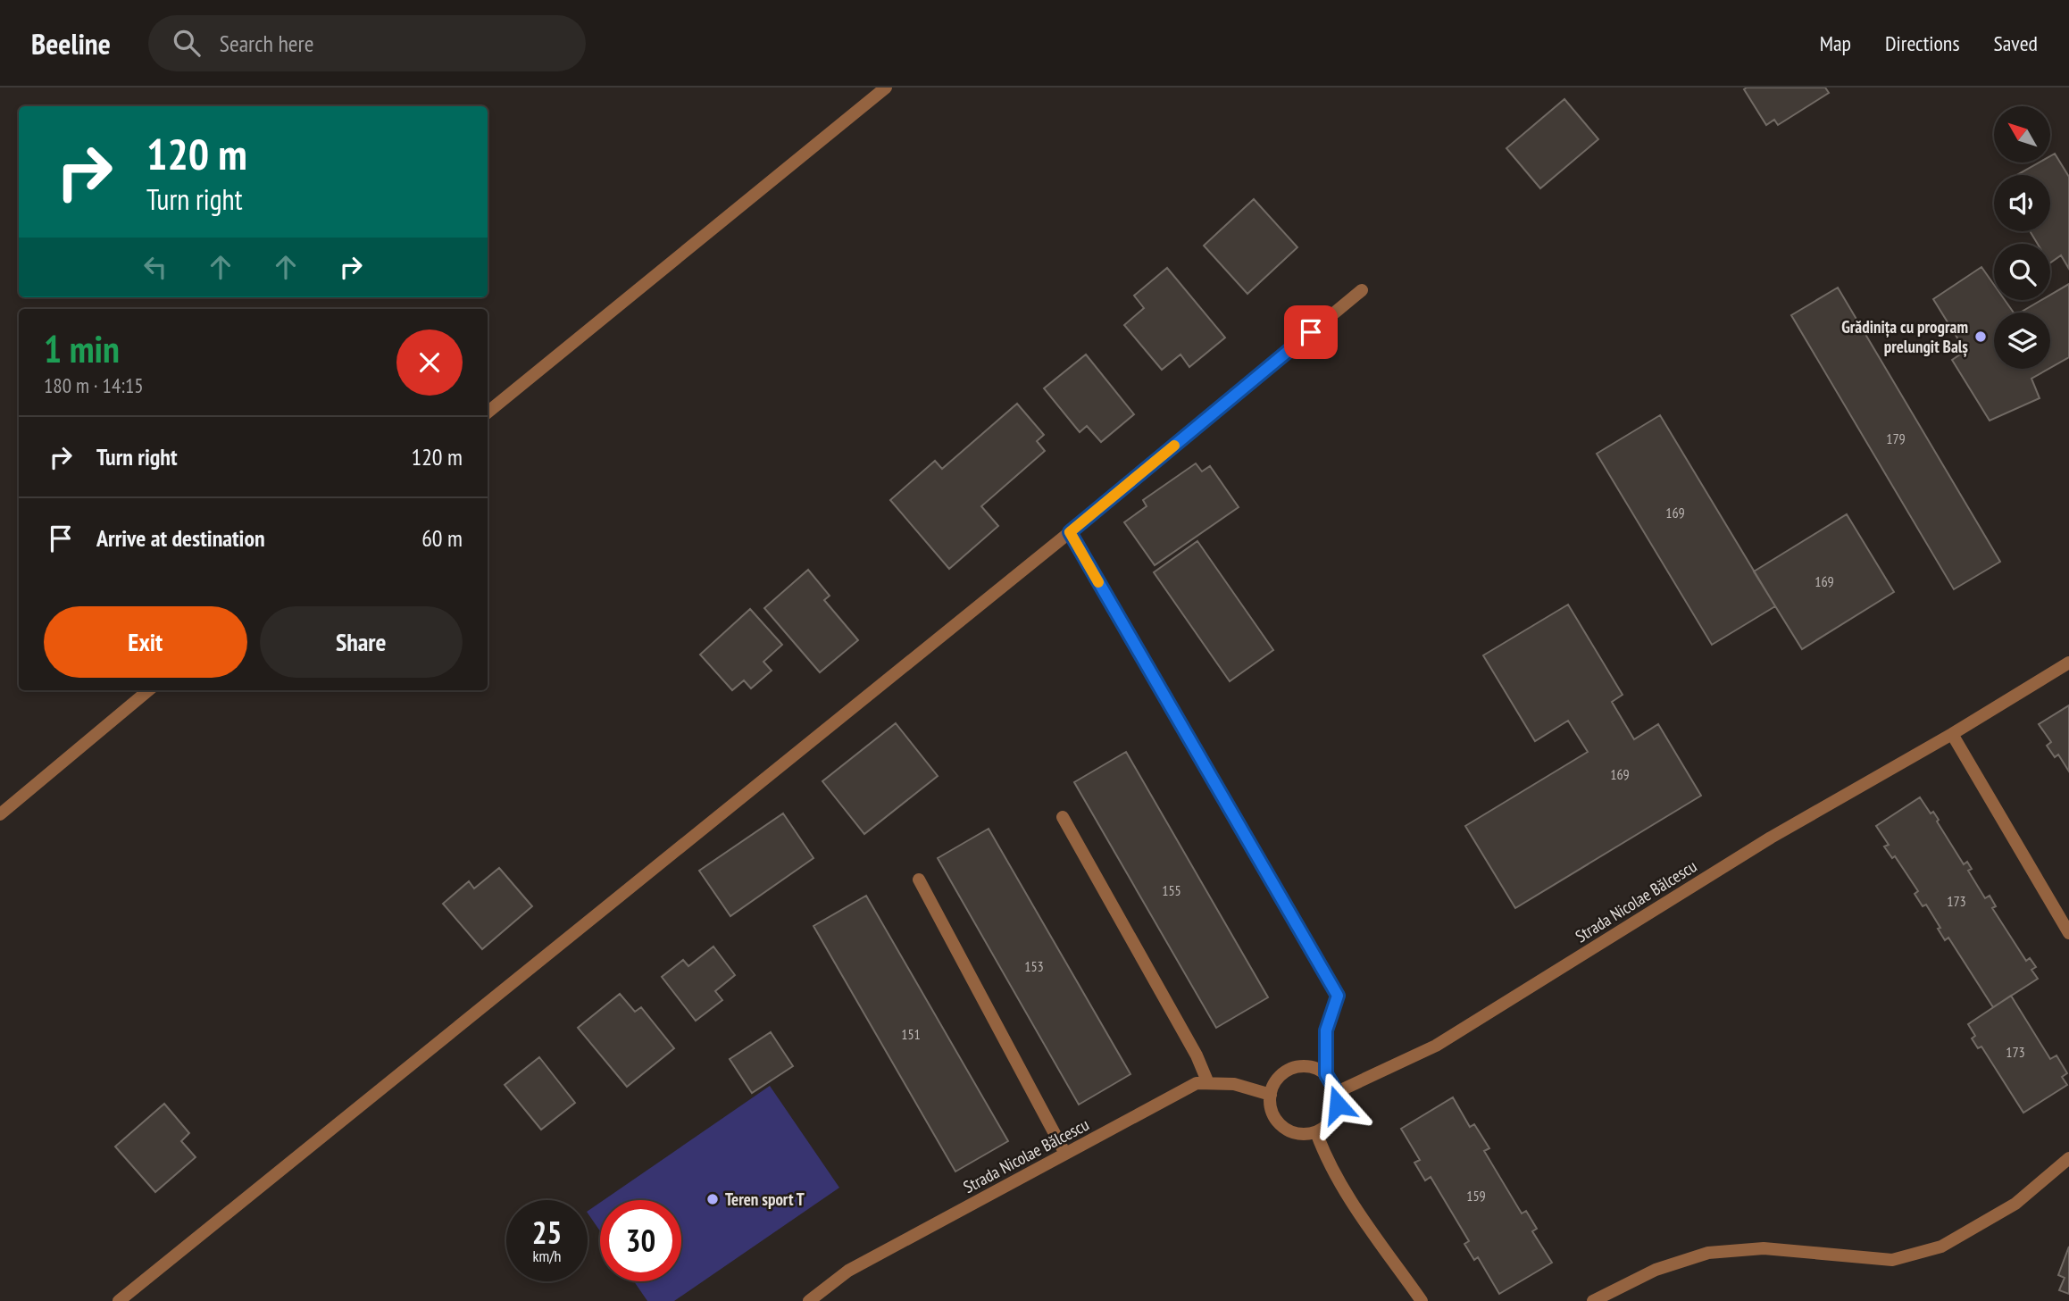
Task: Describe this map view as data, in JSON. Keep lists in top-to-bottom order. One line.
{"streets":{"street":["Strada Nicolae Bălcescu"]},"places":["Grădinița cu program prelungit Balș","Teren sport T"],"house_numbers":["179","169","169","169","155","173","153","151","173","159"],"north":"top left","page":{"header":"Beeline","search":"Search here","nav":["Map","Directions","Saved"],"turn":["120 m","Turn right"],"heading":["1 min","180 m · 14:15"],"list":[{"name":"Turn right","value":"120 m"},{"name":"Arrive at destination","value":"60 m"}],"buttons":["Exit","Share"],"speed":"25 km/h","limit":"30"}}
